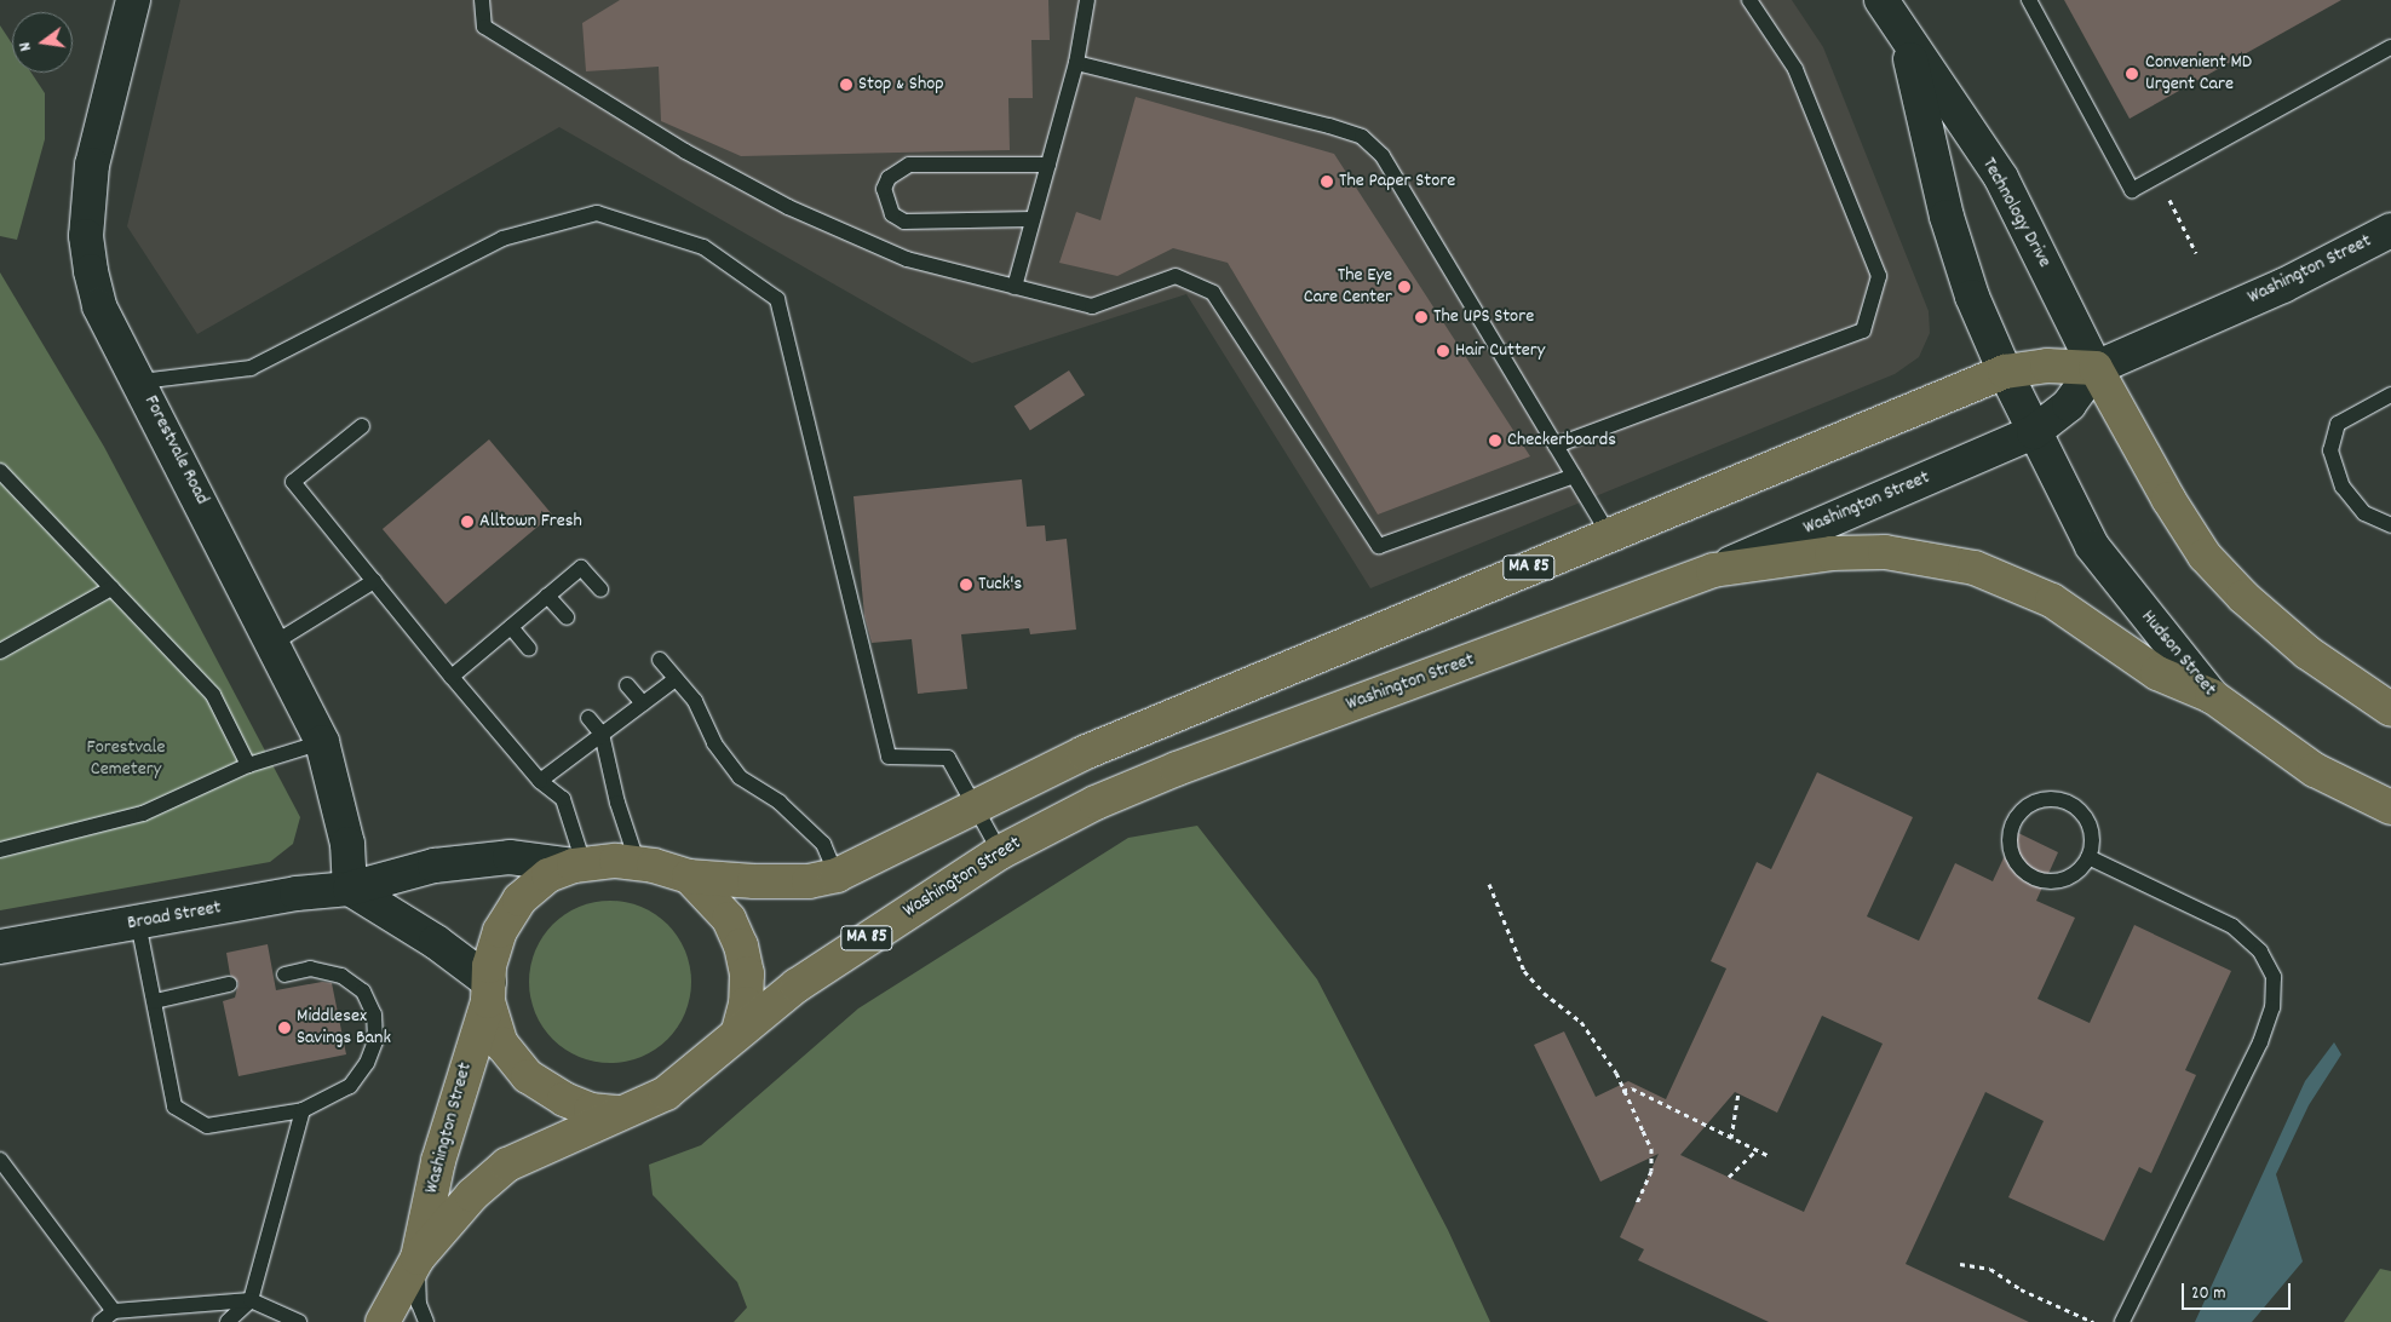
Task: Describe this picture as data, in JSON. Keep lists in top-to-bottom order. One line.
{"streets":{"main road":["Technology Drive","Washington Street","Forestvale Road","MA 85","Hudson Street","Broad Street"]},"crossings":[["Technology Drive","Washington Street"],["Technology Drive","Hudson Street"],["Washington Street","Hudson Street"],["Washington Street","Broad Street"],["Forestvale Road","Broad Street"]],"parks":["Forestvale Cemetery"],"places":["Convenient MD Urgent Care","Stop & Shop","The Paper Store","The Eye Care Center","The UPS Store","Hair Cuttery","Checkerboards","Alltown Fresh","Tuck's","Middlesex Savings Bank"],"scale_bar":"20 m","north":"left"}
